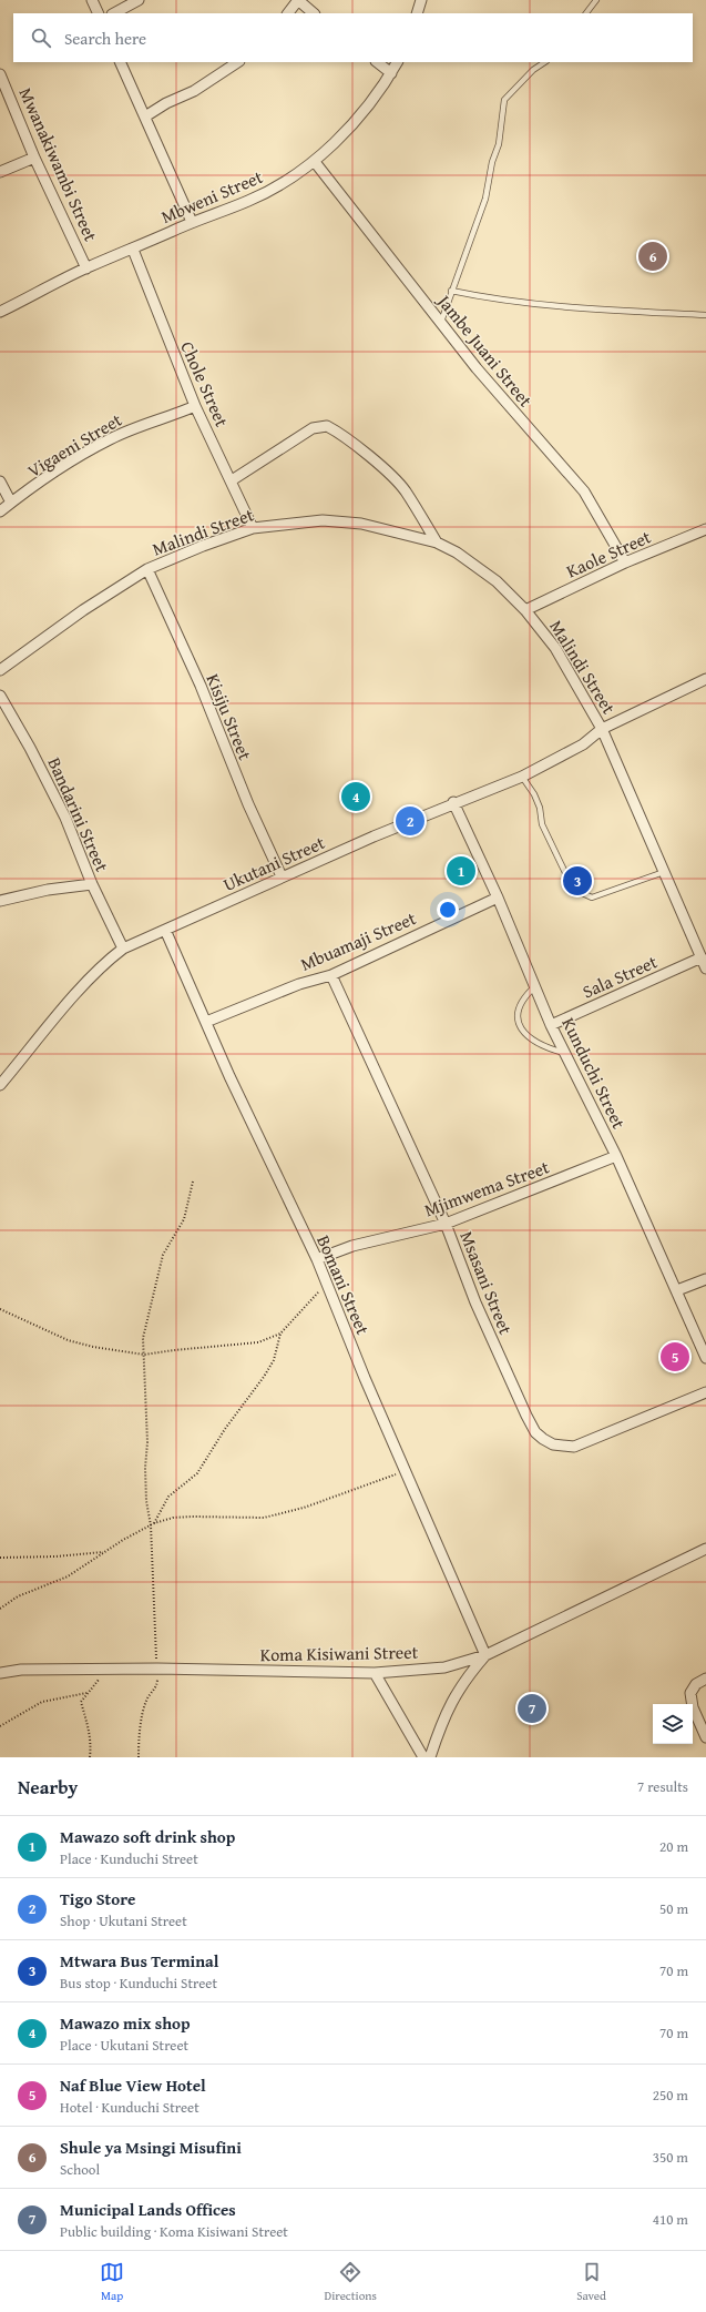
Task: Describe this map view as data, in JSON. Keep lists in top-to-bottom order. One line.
{"streets":{"street":["Mwanakiwambi Street","Mbweni Street","Jambe Juani Street","Chole Street","Vigaeni Street","Malindi Street","Kaole Street","Kisiju Street","Bandarini Street","Ukutani Street","Mbuamaji Street","Sala Street","Kunduchi Street","Mjimwema Street","Msasani Street","Bomani Street","Koma Kisiwani Street"]},"crossings":[["Mwanakiwambi Street","Mbweni Street"],["Mbweni Street","Jambe Juani Street"],["Mbweni Street","Chole Street"],["Jambe Juani Street","Kaole Street"],["Chole Street","Vigaeni Street"],["Chole Street","Malindi Street"],["Malindi Street","Kaole Street"],["Malindi Street","Kisiju Street"],["Malindi Street","Ukutani Street"],["Malindi Street","Sala Street"],["Kisiju Street","Ukutani Street"],["Bandarini Street","Ukutani Street"],["Ukutani Street","Kunduchi Street"],["Ukutani Street","Bomani Street"],["Mbuamaji Street","Kunduchi Street"],["Mbuamaji Street","Msasani Street"],["Mbuamaji Street","Bomani Street"],["Sala Street","Kunduchi Street"],["Kunduchi Street","Mjimwema Street"],["Mjimwema Street","Msasani Street"],["Mjimwema Street","Bomani Street"],["Bomani Street","Koma Kisiwani Street"]],"page":{"search":"Search here","pins":["6","4","2","1","3","5","7"],"heading":["Nearby","7 results"],"list":[{"mark":"1","name":"Mawazo soft drink shop","note":"Place · Kunduchi Street","value":"20 m"},{"mark":"2","name":"Tigo Store","note":"Shop · Ukutani Street","value":"50 m"},{"mark":"3","name":"Mtwara Bus Terminal","note":"Bus stop · Kunduchi Street","value":"70 m"},{"mark":"4","name":"Mawazo mix shop","note":"Place · Ukutani Street","value":"70 m"},{"mark":"5","name":"Naf Blue View Hotel","note":"Hotel · Kunduchi Street","value":"250 m"},{"mark":"6","name":"Shule ya Msingi Misufini","note":"School","value":"350 m"},{"mark":"7","name":"Municipal Lands Offices","note":"Public building · Koma Kisiwani Street","value":"410 m"}],"nav":["Map","Directions","Saved"]}}
